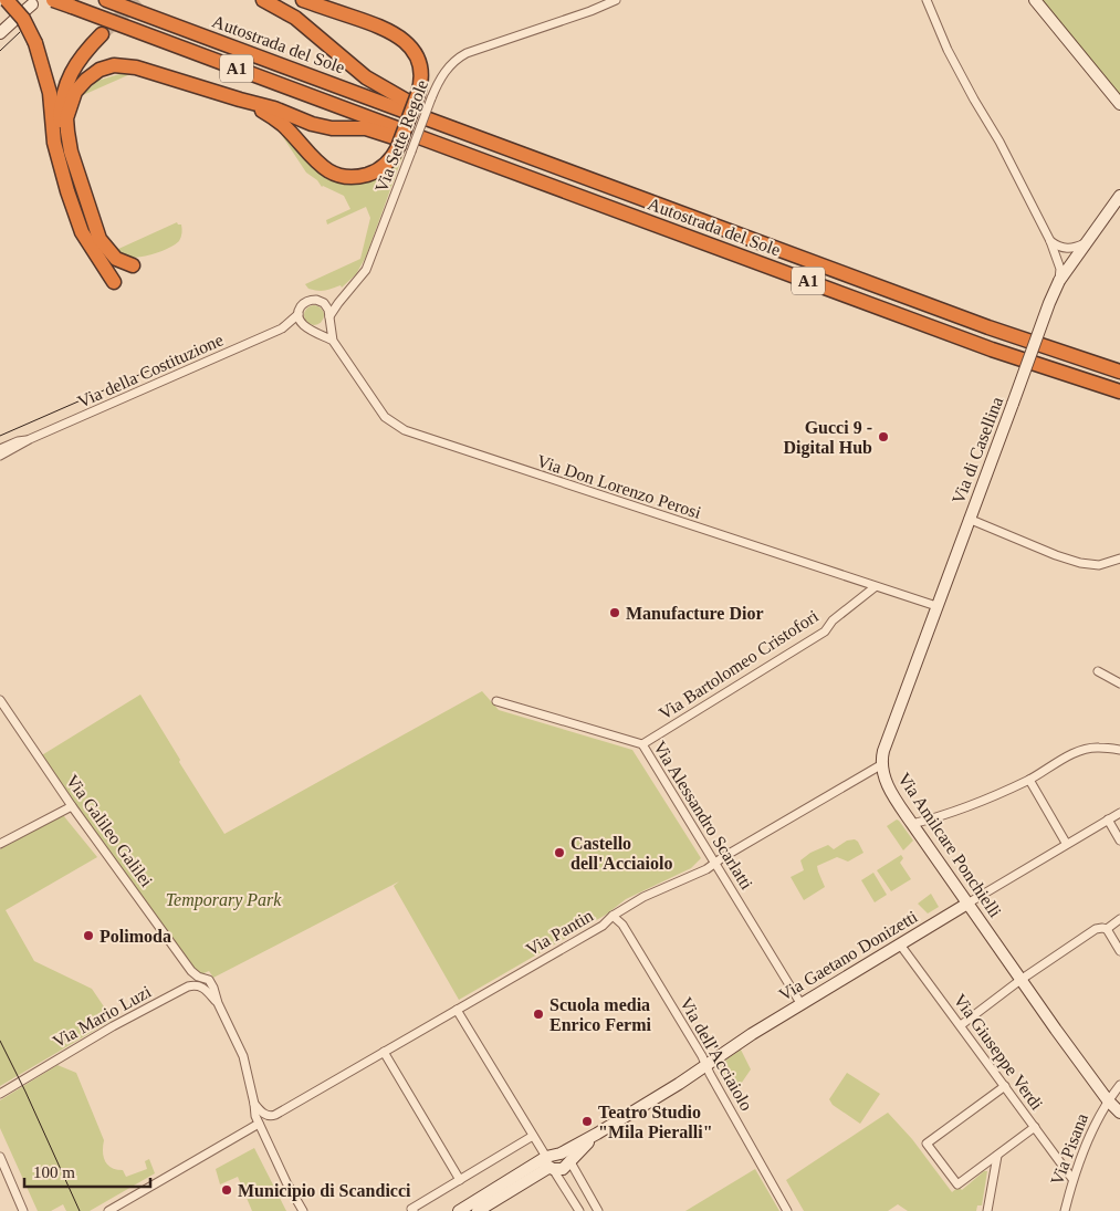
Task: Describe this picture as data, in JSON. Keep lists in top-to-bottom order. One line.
{"streets":{"highway":["Autostrada del Sole","A1"],"street":["Via Sette Regole","Via della Costituzione","Via di Casellina","Via Don Lorenzo Perosi","Via Bartolomeo Cristofori","Via Alessandro Scarlatti","Via Galileo Galilei","Via Amilcare Ponchielli","Via Pantin","Via Gaetano Donizetti","Via Mario Luzi","Via Giuseppe Verdi","Via dell'Acciaiolo","Via Pisana"]},"crossings":[["Autostrada del Sole","Via Sette Regole"],["Via Sette Regole","Via della Costituzione"],["Via Sette Regole","Via Don Lorenzo Perosi"],["Via della Costituzione","Via Don Lorenzo Perosi"],["Via di Casellina","Via Amilcare Ponchielli"],["Via Don Lorenzo Perosi","Via Bartolomeo Cristofori"],["Via Don Lorenzo Perosi","Via Amilcare Ponchielli"],["Via Bartolomeo Cristofori","Via Alessandro Scarlatti"],["Via Alessandro Scarlatti","Via Pantin"],["Via Alessandro Scarlatti","Via Gaetano Donizetti"],["Via Galileo Galilei","Via Pantin"],["Via Galileo Galilei","Via Mario Luzi"],["Via Amilcare Ponchielli","Via Pantin"],["Via Amilcare Ponchielli","Via Gaetano Donizetti"],["Via Amilcare Ponchielli","Via Pisana"],["Via Pantin","Via dell'Acciaiolo"],["Via Gaetano Donizetti","Via Giuseppe Verdi"],["Via Gaetano Donizetti","Via dell'Acciaiolo"],["Via Giuseppe Verdi","Via Pisana"]],"parks":["Temporary Park"],"places":["Gucci 9 - Digital Hub","Manufacture Dior","Castello dell'Acciaiolo","Polimoda","Scuola media Enrico Fermi","Teatro Studio \"Mila Pieralli\"","Municipio di Scandicci"],"scale_bar":"100 m"}
